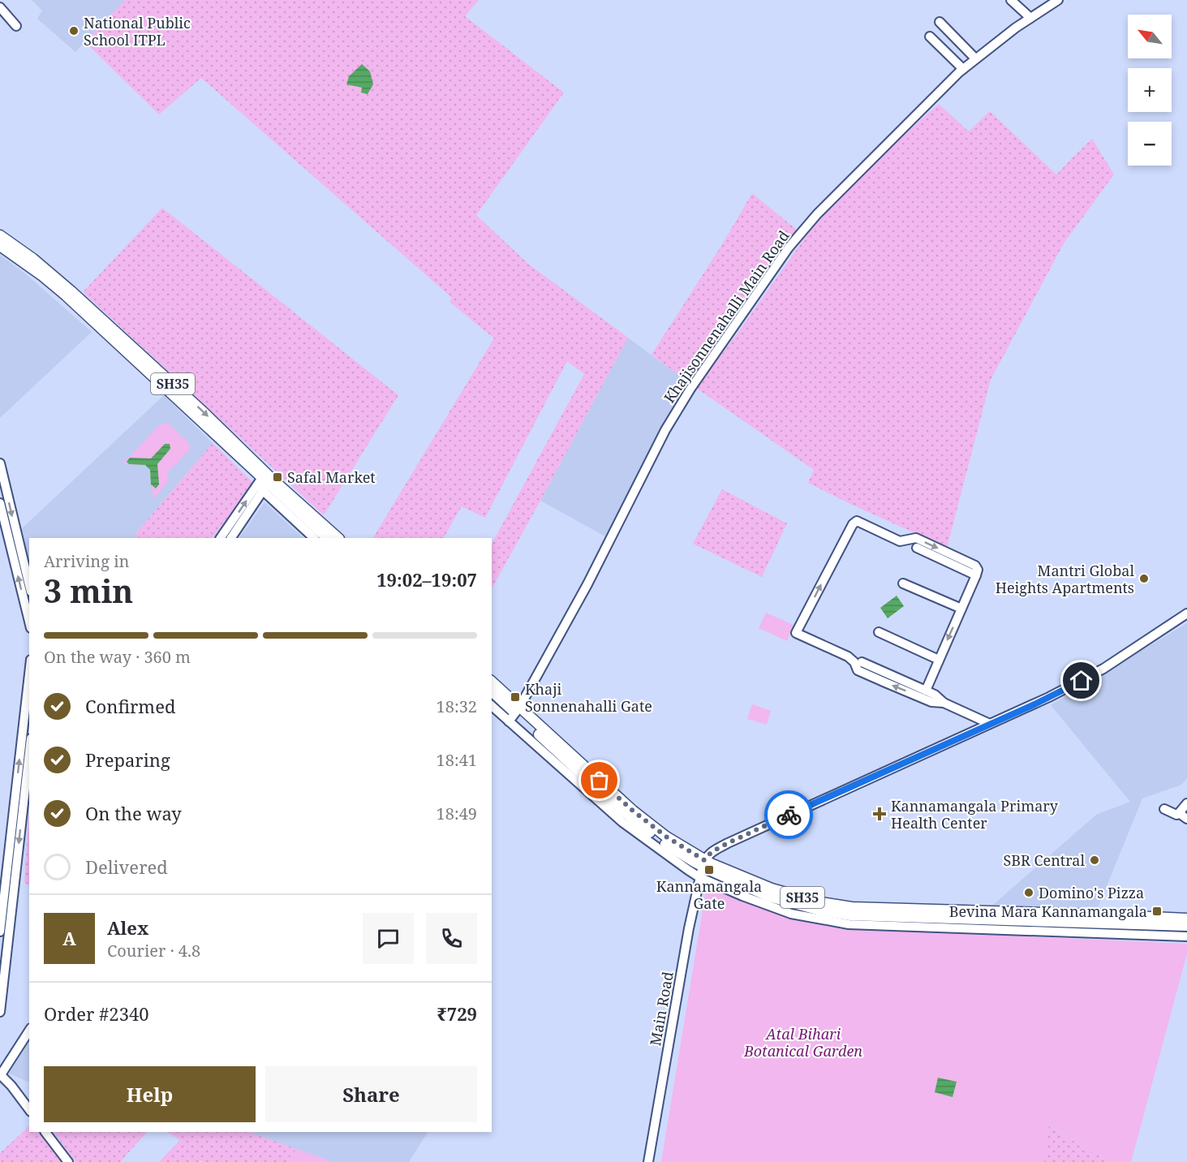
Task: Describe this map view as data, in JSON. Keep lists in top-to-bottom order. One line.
{"streets":{"main road":["SH35"],"street":["Khajisonnenahalli Main Road","Main Road"]},"crossings":[["Khajisonnenahalli Main Road","SH35"],["SH35","Main Road"]],"parks":["Atal Bihari Botanical Garden"],"places":{"other":["National Public School ITPL","Mantri Global Heights Apartments","SBR Central","Domino's Pizza"],"transit":["Safal Market","Khaji Sonnenahalli Gate","Kannamangala Gate","Bevina Mara Kannamangala"],"health":["Kannamangala Primary Health Center"]},"north":"top left","page":{"map_buttons":["+","−"],"heading":["3 min","Arriving in","19:02–19:07"],"panel":["Alex","Courier · 4.8","Order #2340","₹729"],"bar":"On the way · 360 m","list":[["Confirmed","18:32"],["Preparing","18:41"],["On the way","18:49"],"Delivered"],"round":"A","buttons":["Help","Share"]}}
